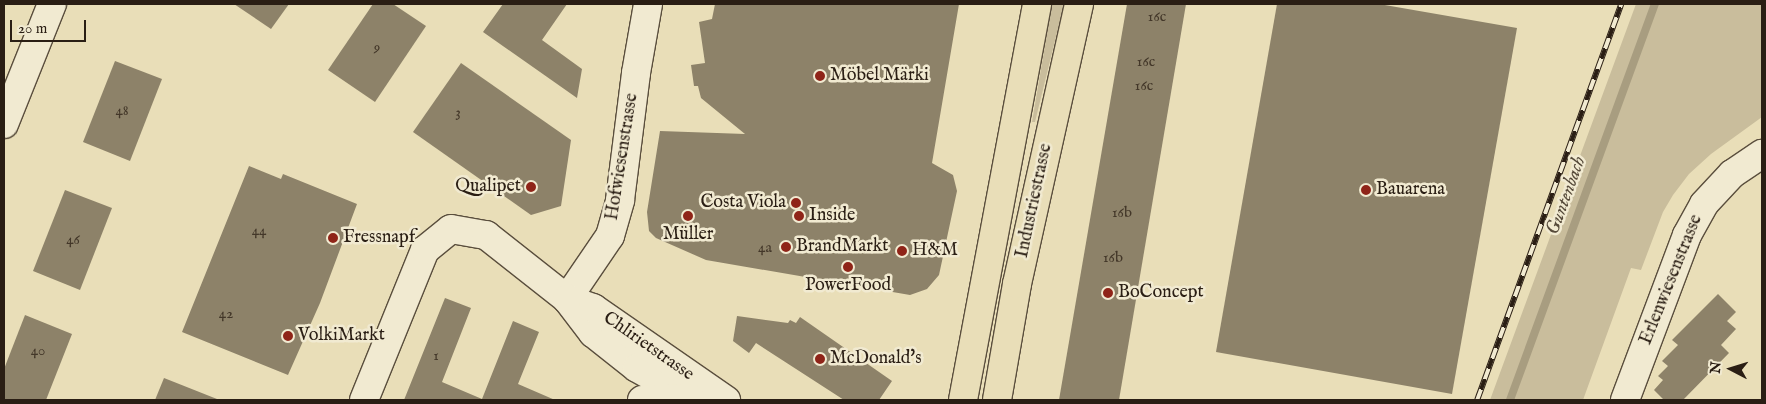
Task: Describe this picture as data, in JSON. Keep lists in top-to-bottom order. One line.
{"streets":{"main road":["Industriestrasse"],"street":["Hofwiesenstrasse","Erlenwiesenstrasse","Chlirietstrasse"]},"crossings":[["Hofwiesenstrasse","Chlirietstrasse"]],"water":["Guntenbach"],"places":["Möbel Märki","Qualipet","Bauarena","Costa Viola","Müller","Inside","Fressnapf","BrandMarkt","H&M","PowerFood","BoConcept","VolkiMarkt","McDonald's"],"house_numbers":["16c","9","16c","16c","48","3","16b","44","46","4a","16b","42","40","1"],"scale_bar":"20 m","north":"left"}
